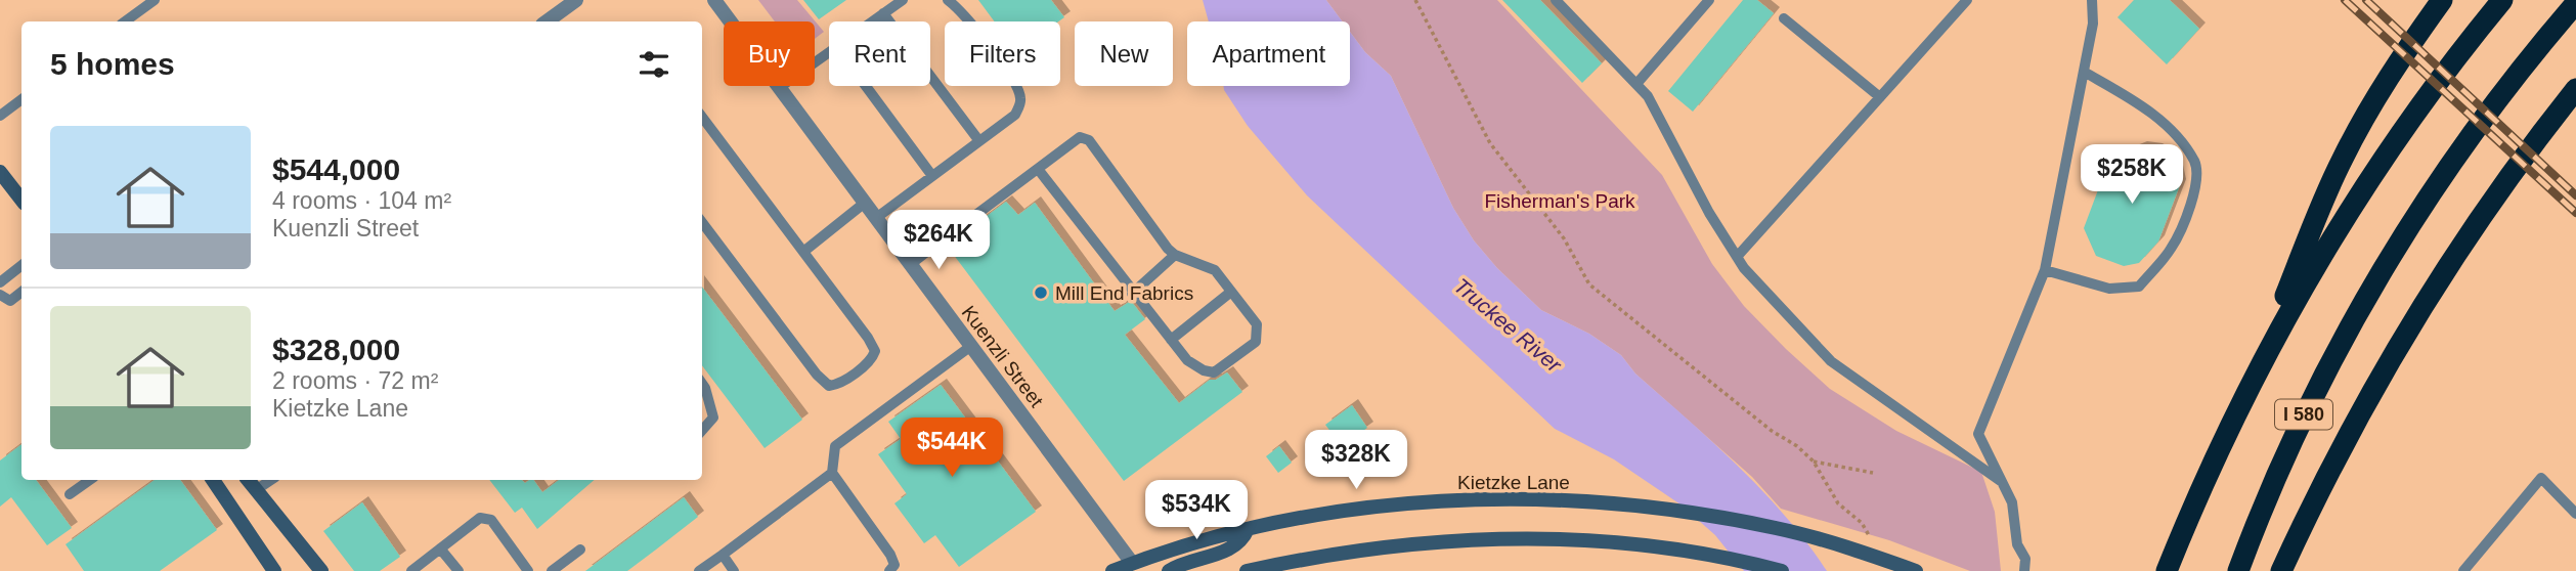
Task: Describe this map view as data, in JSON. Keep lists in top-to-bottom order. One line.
{"streets":{"highway":["I 580"],"main road":["Kietzke Lane"],"street":["Kuenzli Street"]},"crossings":[["Kuenzli Street","Kietzke Lane"]],"water":["Truckee River"],"parks":["Fisherman's Park"],"places":["Mill End Fabrics"],"page":{"chip":["Buy","Rent","Filters","New","Apartment"],"heading":"5 homes","list":[{"name":"$544,000","note":"4 rooms · 104 m² · Kuenzli Street"},{"name":"$328,000","note":"2 rooms · 72 m² · Kietzke Lane"}],"price":["$258K","$264K","$544K","$328K","$534K"]}}
